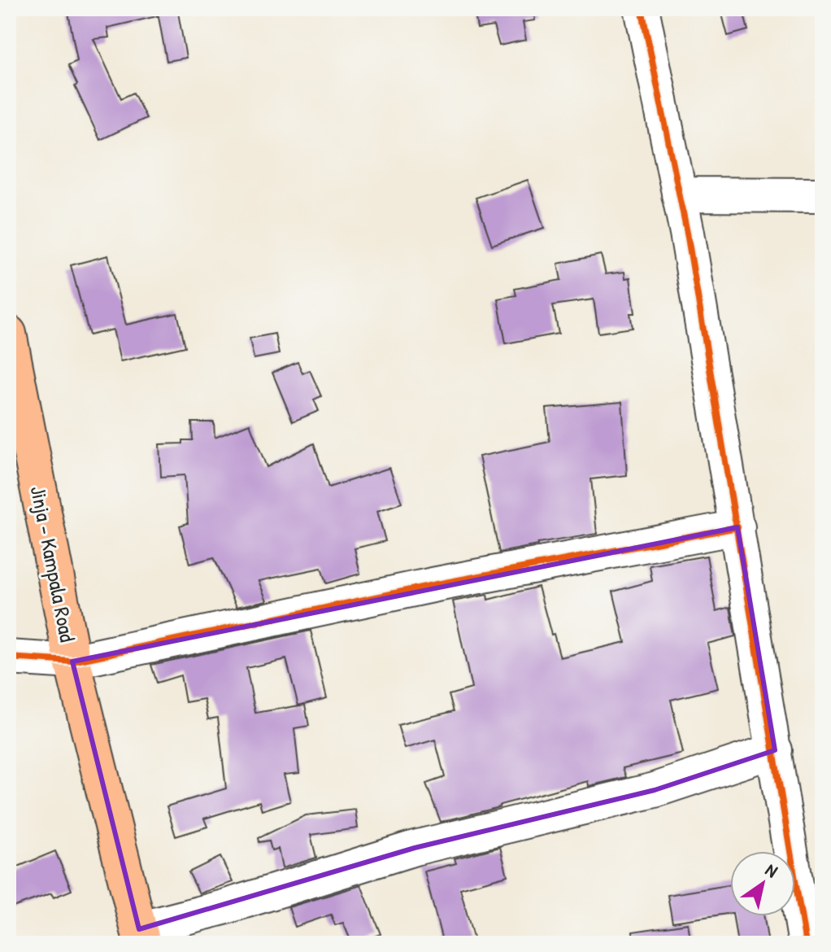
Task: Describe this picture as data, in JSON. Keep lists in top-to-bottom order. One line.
{"streets":{"highway":["Jinja - Kampala Road"]},"north":"top right"}
